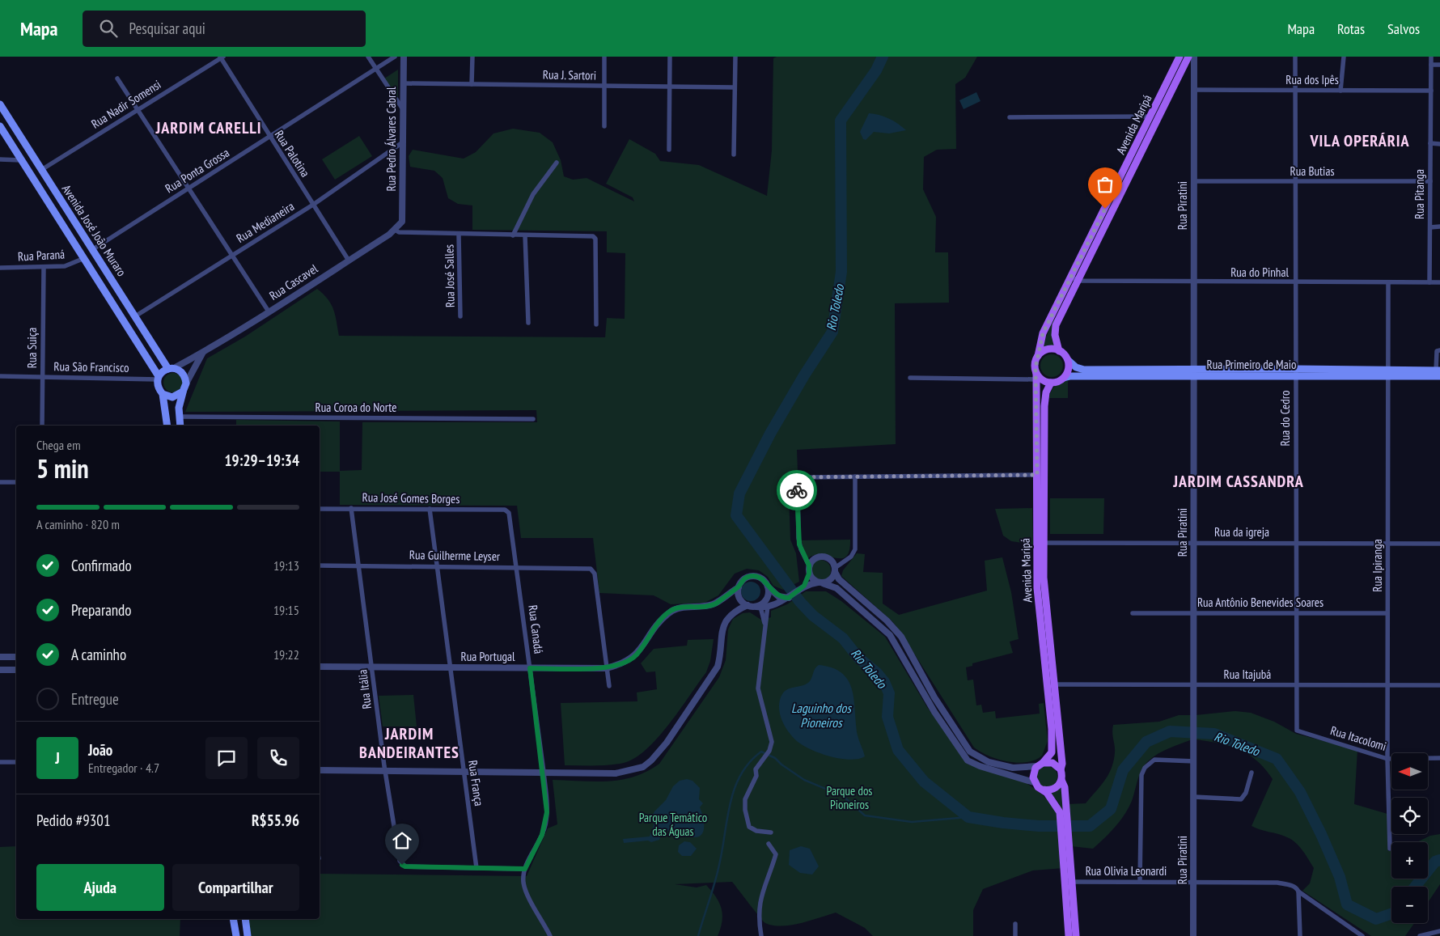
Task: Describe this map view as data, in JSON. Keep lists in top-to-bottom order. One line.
{"streets":{"main road":["Avenida Maripá","Avenida José João Muraro","Rua Primeiro de Maio"],"street":["Rua J. Sartori","Rua dos Ipês","Rua Nadir Somensi","Rua Pedro Álvares Cabral","Rua Palotina","Rua Ponta Grossa","Rua Butias","Rua Pitanga","Rua Piratini","Rua Medianeira","Rua Paraná","Rua do Pinhal","Rua José Salles","Rua Cascavel","Rua Suiça","Rua São Francisco","Rua Coroa do Norte","Rua do Cedro","Rua José Gomes Borges","Rua da igreja","Rua Guilherme Leyser","Rua Ipiranga","Rua Antônio Benevides Soares","Rua Canadá","Rua Portugal","Rua Itajubá","Rua Itália","Rua Itacolomi","Rua França","Rua Olivia Leonardi"]},"crossings":[["Rua J. Sartori","Rua Pedro Álvares Cabral"],["Rua dos Ipês","Rua Pitanga"],["Rua dos Ipês","Rua Piratini"],["Rua dos Ipês","Rua do Cedro"],["Rua Nadir Somensi","Rua Palotina"],["Rua Nadir Somensi","Avenida José João Muraro"],["Avenida Maripá","Rua do Pinhal"],["Avenida Maripá","Rua Primeiro de Maio"],["Avenida Maripá","Rua da igreja"],["Avenida Maripá","Rua Itajubá"],["Rua Pedro Álvares Cabral","Rua Medianeira"],["Rua Pedro Álvares Cabral","Rua Cascavel"],["Rua Palotina","Rua Ponta Grossa"],["Rua Palotina","Rua Medianeira"],["Rua Palotina","Rua Cascavel"],["Rua Ponta Grossa","Avenida José João Muraro"],["Rua Butias","Rua Pitanga"],["Rua Butias","Rua Piratini"],["Rua Butias","Rua do Cedro"],["Rua Pitanga","Rua do Pinhal"],["Rua Piratini","Rua do Pinhal"],["Rua Piratini","Rua Primeiro de Maio"],["Rua Piratini","Rua da igreja"],["Rua Piratini","Rua Antônio Benevides Soares"],["Rua Piratini","Rua Itajubá"],["Rua Piratini","Rua Olivia Leonardi"],["Rua Medianeira","Avenida José João Muraro"],["Avenida José João Muraro","Rua Paraná"],["Avenida José João Muraro","Rua Cascavel"],["Avenida José João Muraro","Rua São Francisco"],["Rua Paraná","Rua Suiça"],["Rua do Pinhal","Rua do Cedro"],["Rua do Pinhal","Rua Ipiranga"],["Rua Cascavel","Rua São Francisco"],["Rua Suiça","Rua São Francisco"],["Rua Primeiro de Maio","Rua do Cedro"],["Rua Primeiro de Maio","Rua Ipiranga"],["Rua do Cedro","Rua da igreja"],["Rua do Cedro","Rua Antônio Benevides Soares"],["Rua do Cedro","Rua Itajubá"],["Rua do Cedro","Rua Itacolomi"],["Rua José Gomes Borges","Rua Canadá"],["Rua José Gomes Borges","Rua Itália"],["Rua José Gomes Borges","Rua França"],["Rua da igreja","Rua Ipiranga"],["Rua Guilherme Leyser","Rua Canadá"],["Rua Guilherme Leyser","Rua Portugal"],["Rua Guilherme Leyser","Rua Itália"],["Rua Guilherme Leyser","Rua França"],["Rua Ipiranga","Rua Antônio Benevides Soares"],["Rua Ipiranga","Rua Itajubá"],["Rua Ipiranga","Rua Itacolomi"],["Rua Canadá","Rua Portugal"],["Rua Portugal","Rua Itália"],["Rua Portugal","Rua França"],["Rua Itália","Rua França"]],"districts":["JARDIM CARELLI","VILA OPERÁRIA","JARDIM CASSANDRA","JARDIM BANDEIRANTES"],"water":["Rio Toledo","Laguinho dos Pioneiros"],"parks":["Parque dos Pioneiros","Parque Temático das Águas"],"north":"left","page":{"header":"Mapa","search":"Pesquisar aqui","nav":["Mapa","Rotas","Salvos"],"heading":["5 min","Chega em","19:29–19:34"],"panel":["João","Entregador · 4.7","Pedido #9301","R$55.96"],"bar":"A caminho · 820 m","list":[["Confirmado","19:13"],["Preparando","19:15"],["A caminho","19:22"],"Entregue"],"round":"J","map_buttons":["+","−"],"buttons":["Ajuda","Compartilhar"]}}
